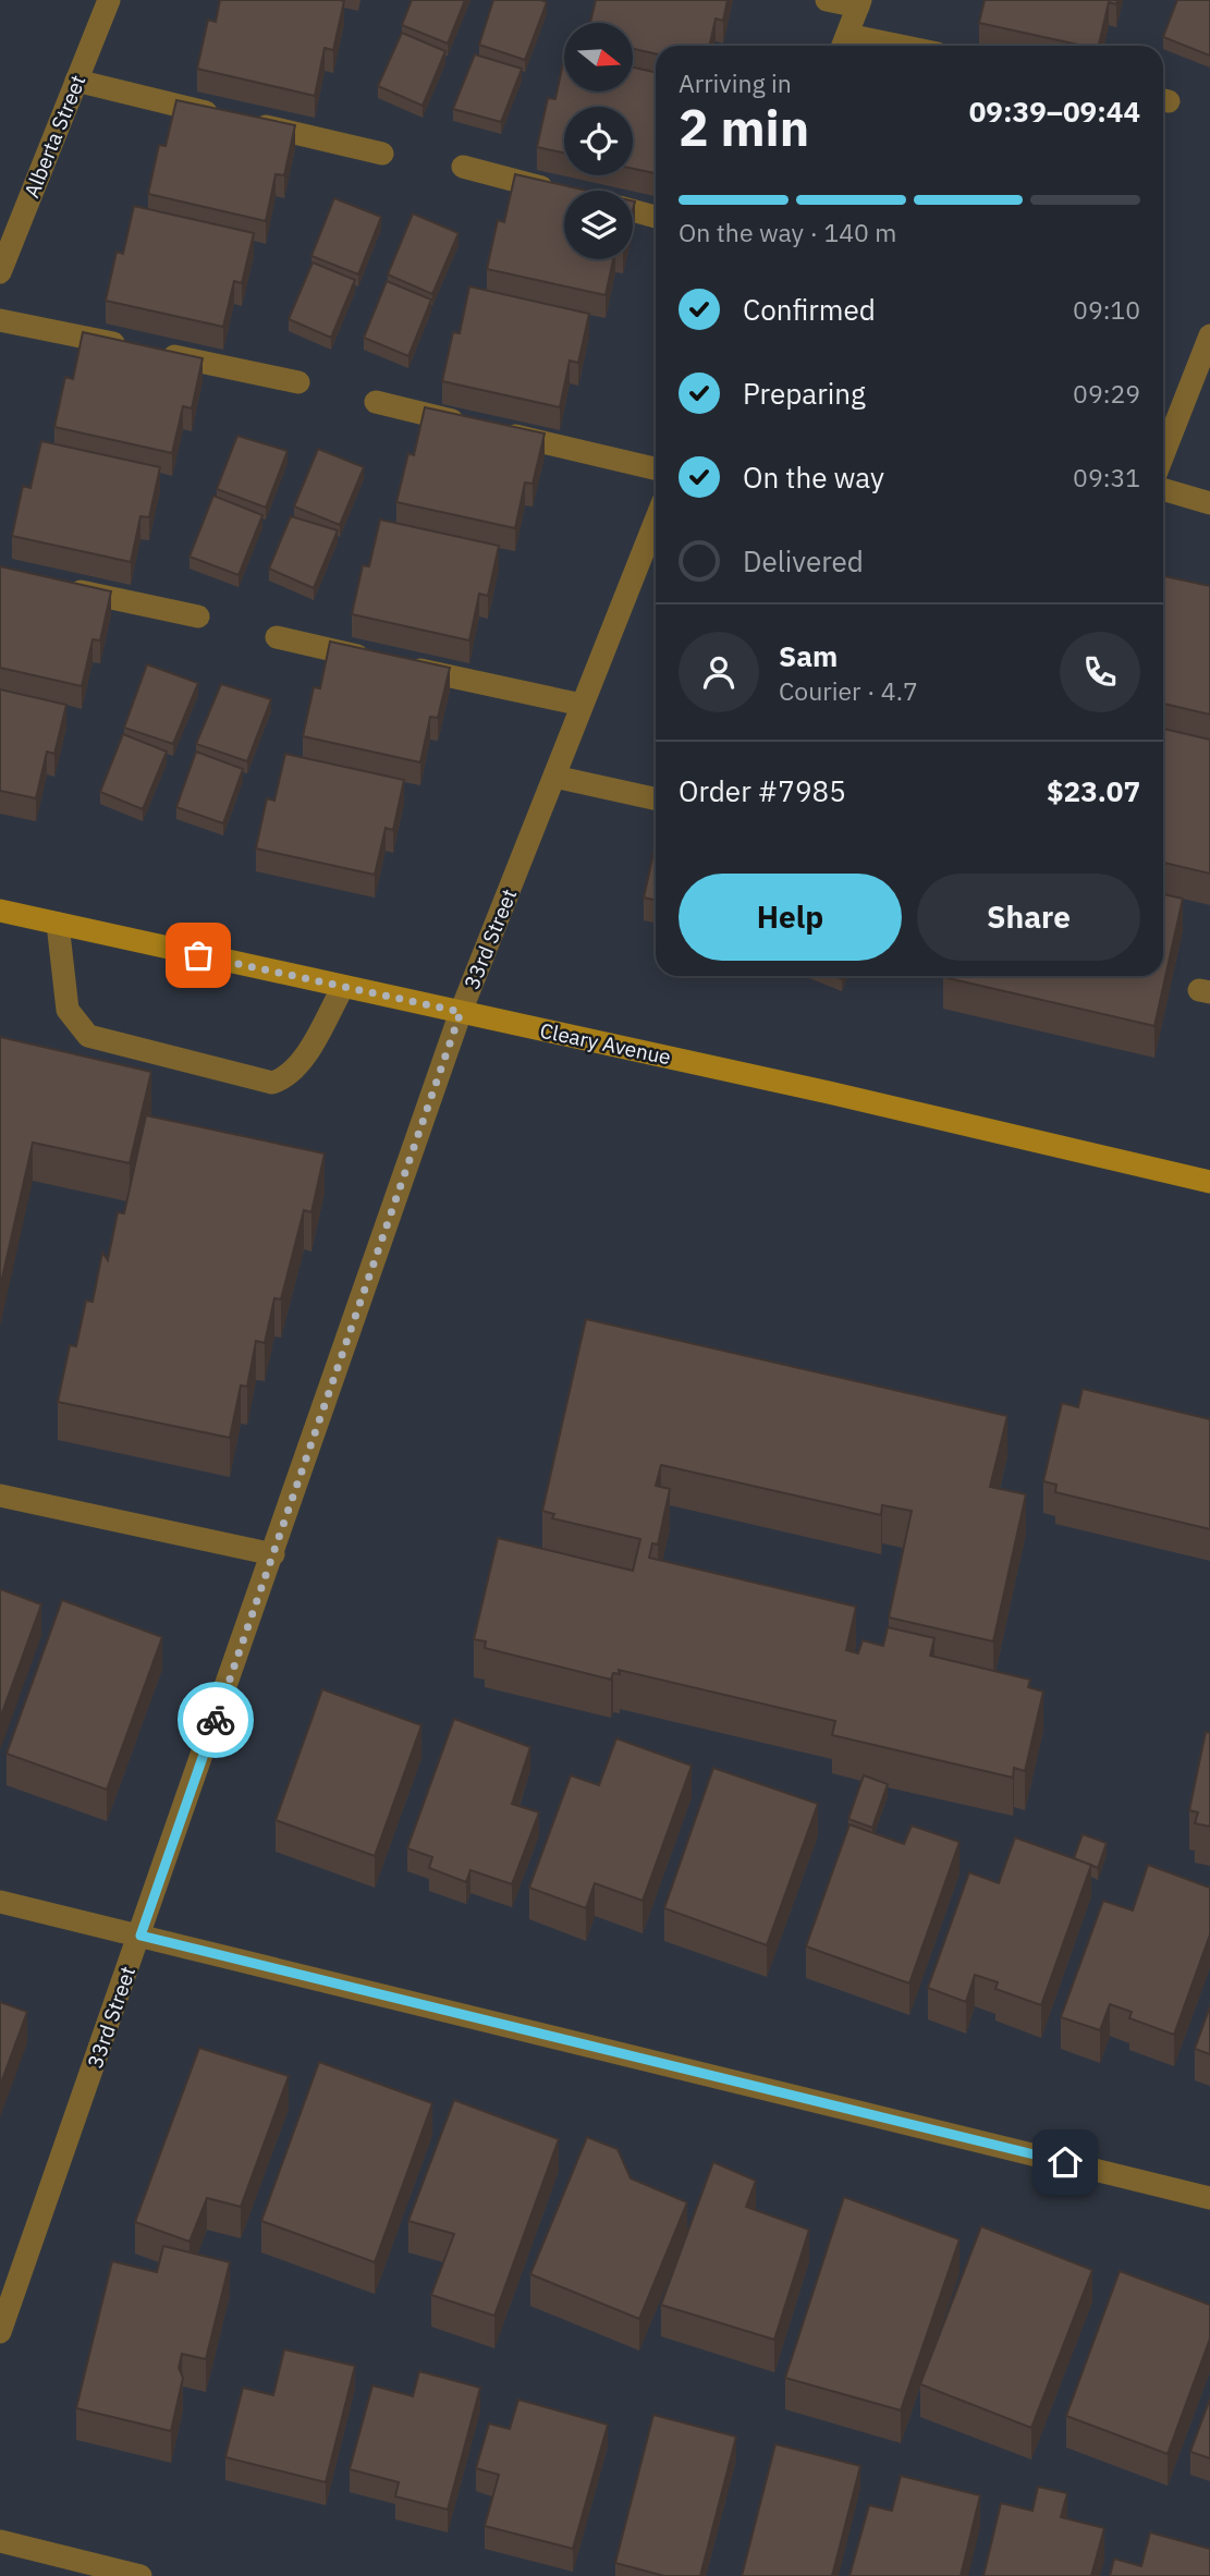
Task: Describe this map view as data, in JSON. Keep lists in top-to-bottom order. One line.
{"streets":{"street":["Alberta Street","33rd Street","Cleary Avenue"]},"crossings":[["33rd Street","Cleary Avenue"]],"north":"right","page":{"heading":["2 min","Arriving in","09:39–09:44"],"panel":["Sam","Courier · 4.7","Order #7985","$23.07"],"bar":"On the way · 140 m","list":[["Confirmed","09:10"],["Preparing","09:29"],["On the way","09:31"],"Delivered"],"buttons":["Help","Share"]}}
